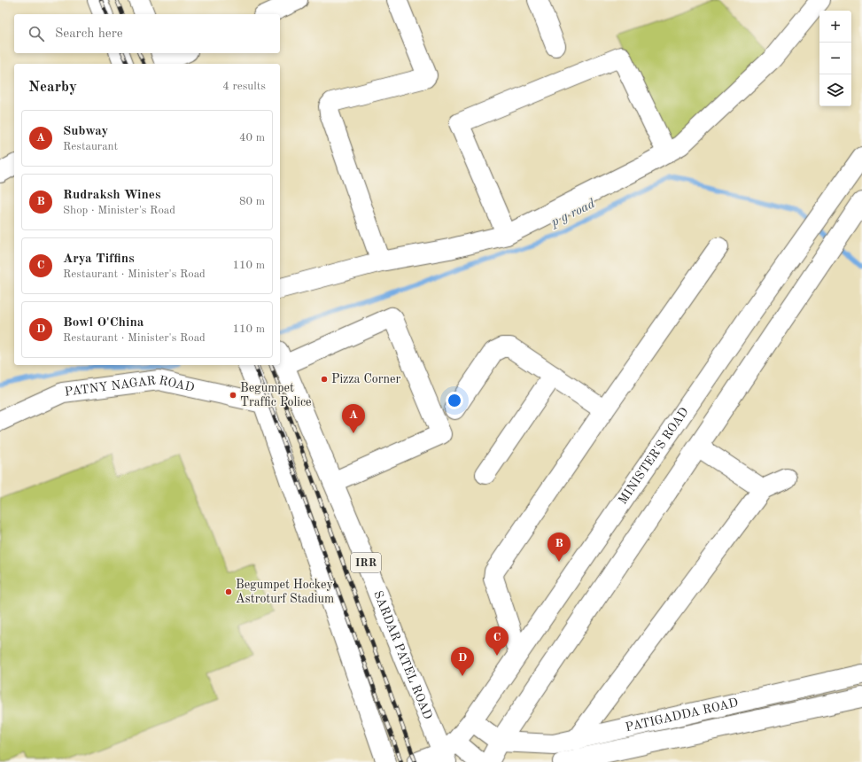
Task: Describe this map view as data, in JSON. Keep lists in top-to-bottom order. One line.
{"streets":{"street":["PATNY NAGAR ROAD","MINISTER'S ROAD","IRR","SARDAR PATEL ROAD","PATIGADDA ROAD"]},"crossings":[["MINISTER'S ROAD","SARDAR PATEL ROAD"]],"water":["p g road"],"places":["Pizza Corner","Begumpet Traffic Police","Begumpet Hockey Astroturf Stadium"],"page":{"map_buttons":["+","−"],"search":"Search here","heading":["Nearby","4 results"],"list":[{"mark":"A","name":"Subway","note":"Restaurant","value":"40 m"},{"mark":"B","name":"Rudraksh Wines","note":"Shop · Minister's Road","value":"80 m"},{"mark":"C","name":"Arya Tiffins","note":"Restaurant · Minister's Road","value":"110 m"},{"mark":"D","name":"Bowl O'China","note":"Restaurant · Minister's Road","value":"110 m"}],"pins":["A","B","C","D"]}}
